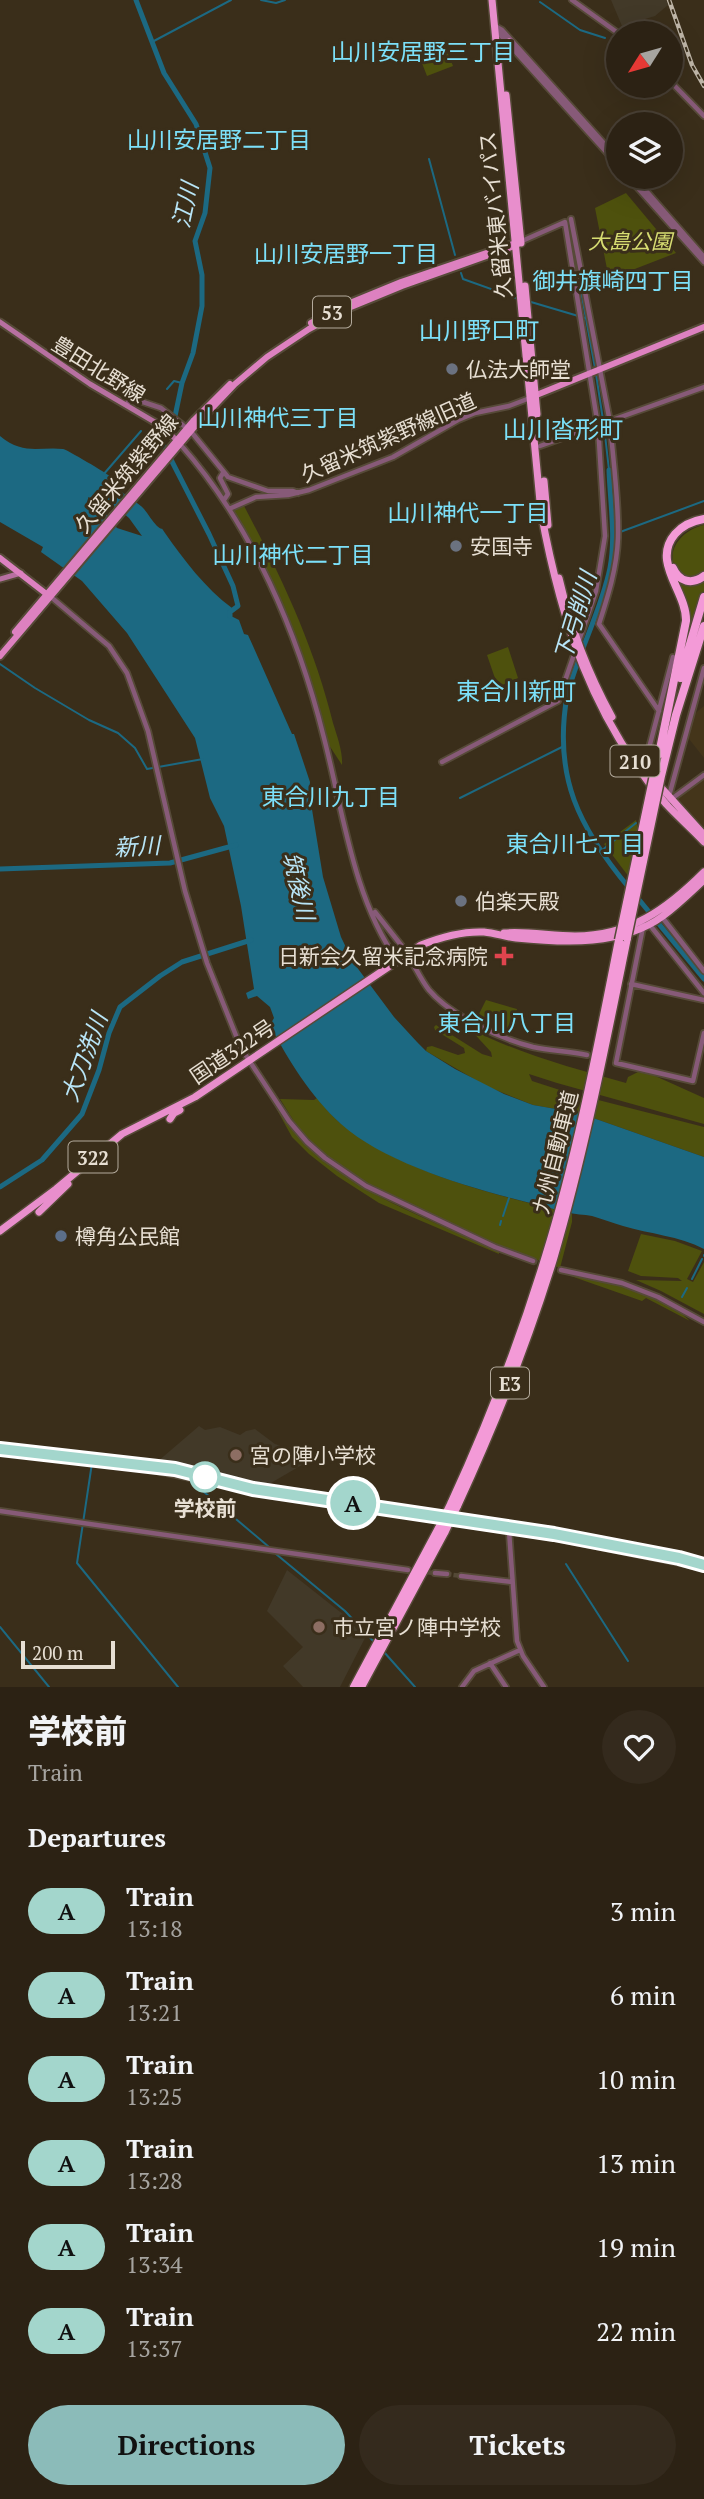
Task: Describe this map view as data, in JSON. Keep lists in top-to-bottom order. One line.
{"streets":{"highway":["久留米東バイパス","210","国道322号","九州自動車道","322","E3"],"main road":["53","豊田北野線","久留米筑紫野線"],"street":["久留米筑紫野線旧道"]},"crossings":[["久留米東バイパス","久留米筑紫野線旧道"],["久留米東バイパス","久留米筑紫野線"],["豊田北野線","久留米筑紫野線"]],"districts":["山川安居野三丁目","山川安居野二丁目","山川安居野一丁目","御井旗崎四丁目","山川野口町","山川神代三丁目","山川沓形町","山川神代一丁目","山川神代二丁目","東合川新町","東合川九丁目","東合川七丁目","東合川八丁目"],"water":["江川","下弓削川","新川","筑後川","大刀洗川"],"parks":["大島公園"],"places":{"other":["仏法大師堂","安国寺","伯楽天殿","樽角公民館","宮の陣小学校","学校前","市立宮ノ陣中学校"],"health":["日新会久留米記念病院"]},"scale_bar":"200 m","north":"bottom left","page":{"on_map":"A","scale":"200 m","heading":[["学校前","Train"],"Departures"],"list":[{"mark":"A","name":"Train","note":"13:18","value":"3 min"},{"mark":"A","name":"Train","note":"13:21","value":"6 min"},{"mark":"A","name":"Train","note":"13:25","value":"10 min"},{"mark":"A","name":"Train","note":"13:28","value":"13 min"},{"mark":"A","name":"Train","note":"13:34","value":"19 min"},{"mark":"A","name":"Train","note":"13:37","value":"22 min"}],"buttons":["Directions","Tickets"]}}
